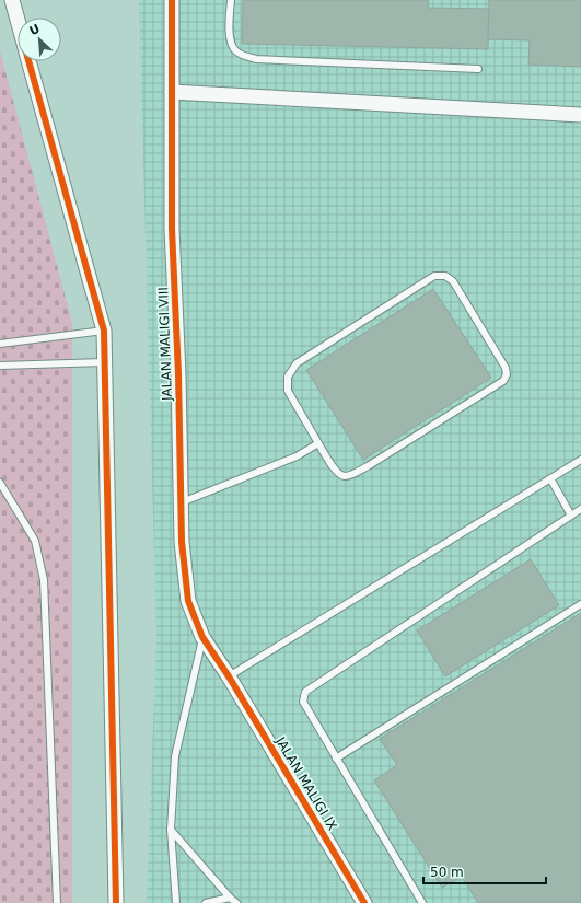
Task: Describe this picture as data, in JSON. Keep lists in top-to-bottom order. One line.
{"streets":{"street":["JALAN MALIGI VIII","JALAN MALIGI IX"]},"crossings":[["JALAN MALIGI VIII","JALAN MALIGI IX"]],"scale_bar":"50 m","north":"top left"}
